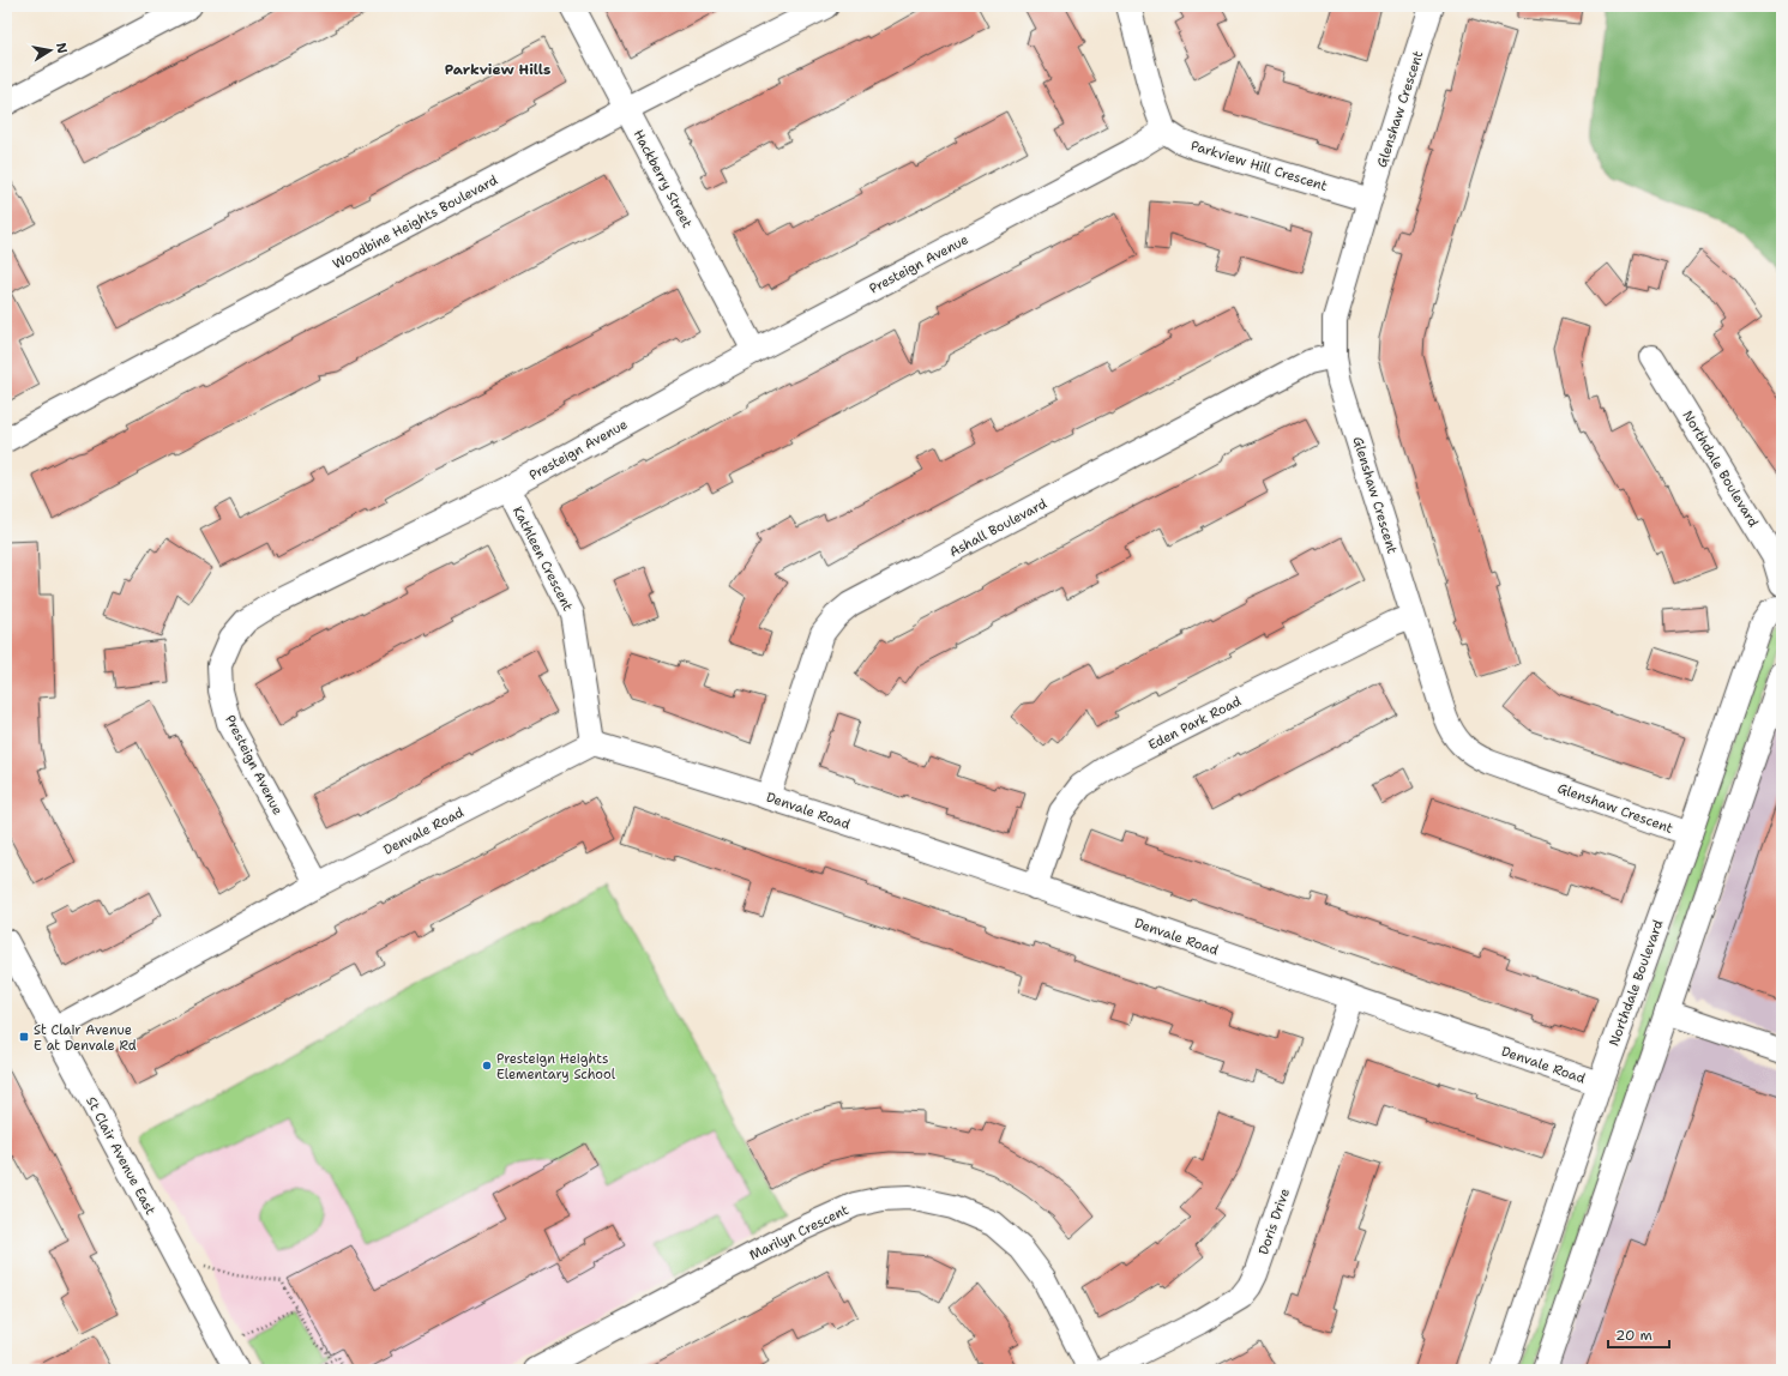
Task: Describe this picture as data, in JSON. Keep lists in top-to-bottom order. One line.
{"streets":{"street":["Glenshaw Crescent","Parkview Hill Crescent","Hackberry Street","Woodbine Heights Boulevard","Presteign Avenue","Northdale Boulevard","Ashall Boulevard","Kathleen Crescent","Eden Park Road","Denvale Road","St Clair Avenue East","Doris Drive","Marilyn Crescent"]},"crossings":[["Glenshaw Crescent","Parkview Hill Crescent"],["Glenshaw Crescent","Northdale Boulevard"],["Glenshaw Crescent","Ashall Boulevard"],["Glenshaw Crescent","Eden Park Road"],["Parkview Hill Crescent","Presteign Avenue"],["Hackberry Street","Woodbine Heights Boulevard"],["Hackberry Street","Presteign Avenue"],["Presteign Avenue","Kathleen Crescent"],["Presteign Avenue","Denvale Road"],["Northdale Boulevard","Denvale Road"],["Ashall Boulevard","Denvale Road"],["Kathleen Crescent","Denvale Road"],["Eden Park Road","Denvale Road"],["Denvale Road","St Clair Avenue East"],["Denvale Road","Doris Drive"]],"districts":["Parkview Hills"],"places":{"transit":["St Clair Avenue E at Denvale Rd"],"other":["Presteign Heights Elementary School"]},"scale_bar":"20 m","north":"right"}
